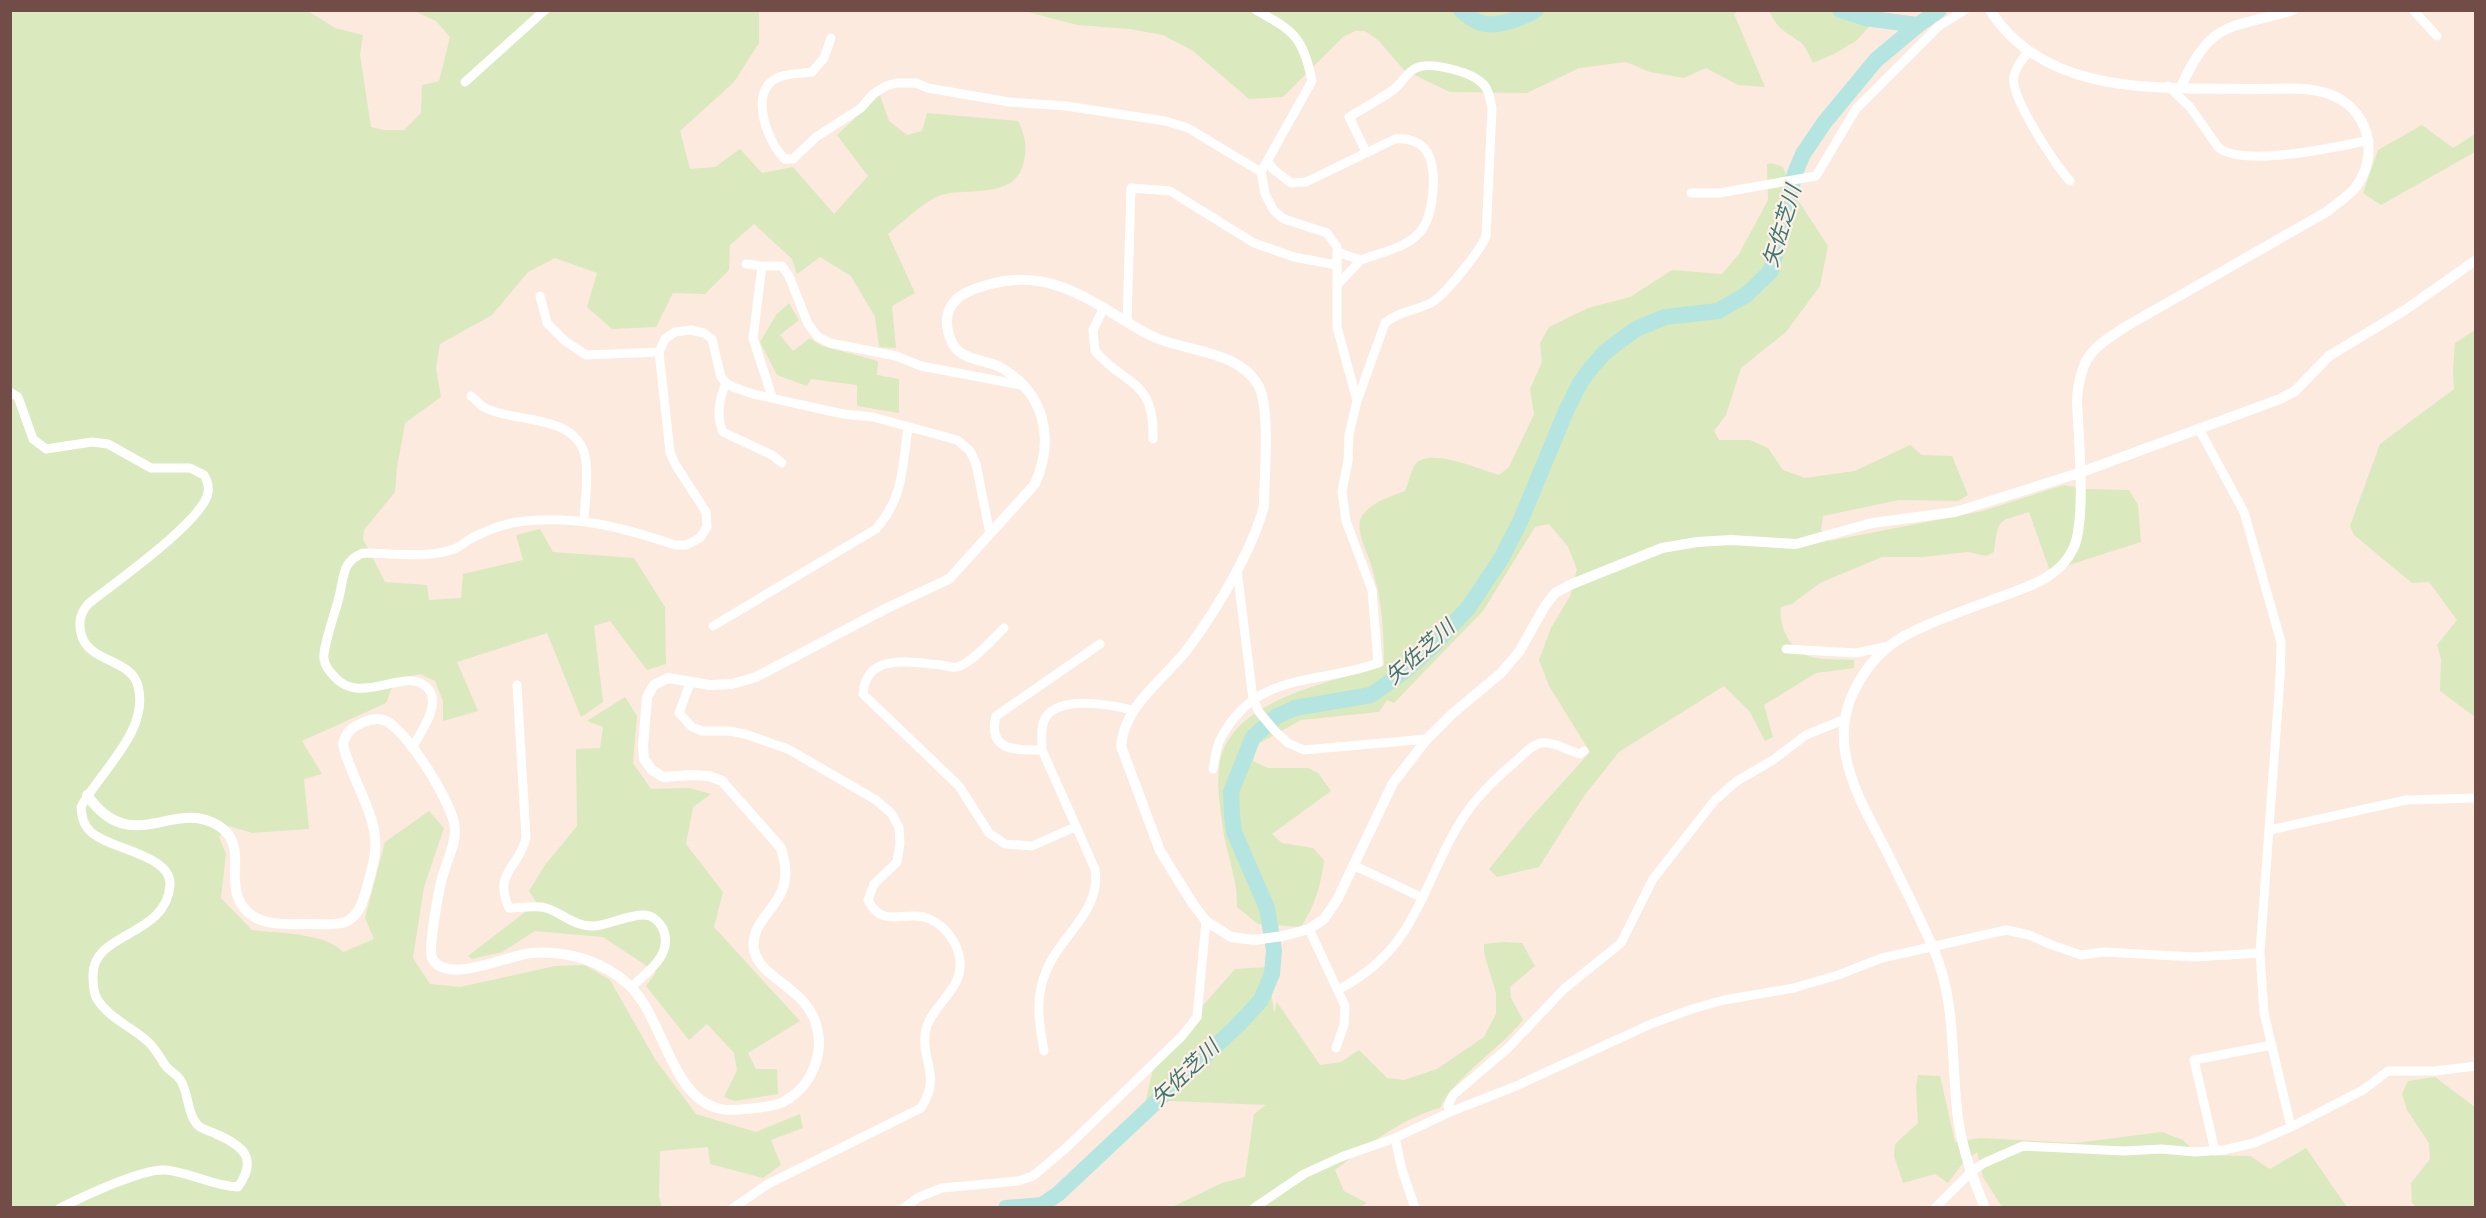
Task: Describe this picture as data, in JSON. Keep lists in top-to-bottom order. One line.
{"water":["矢佐芝川"]}
